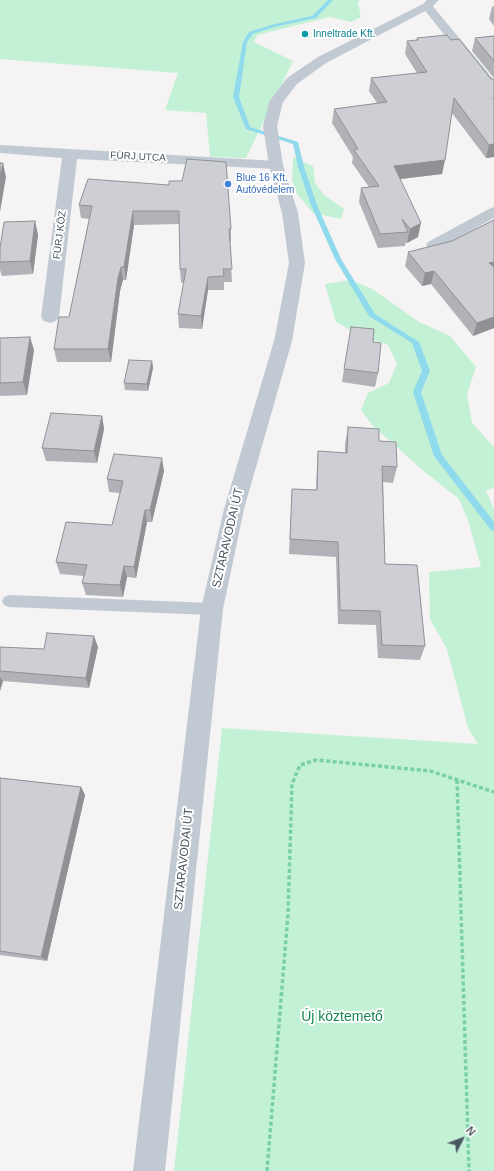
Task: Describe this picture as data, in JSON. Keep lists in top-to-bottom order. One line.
{"streets":{"street":["FÜRJ UTCA","FÜRJ KÖZ","SZTARAVODAI ÚT"]},"crossings":[["FÜRJ UTCA","FÜRJ KÖZ"],["FÜRJ UTCA","SZTARAVODAI ÚT"]],"parks":["Új köztemető"],"places":["Inneltrade Kft.","Blue 16 Kft. Autóvédelem"],"north":"top right"}
